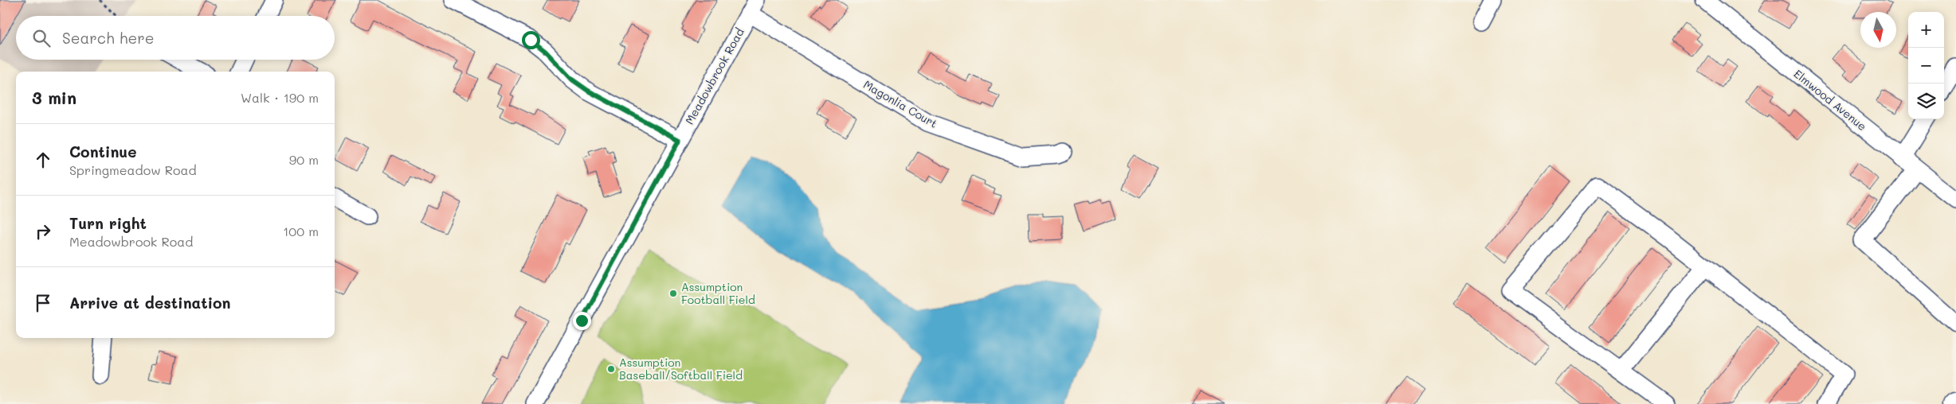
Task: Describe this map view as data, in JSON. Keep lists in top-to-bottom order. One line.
{"streets":{"street":["Meadowbrook Road","Elmwood Avenue","Magonlia Court"]},"crossings":[["Meadowbrook Road","Magonlia Court"]],"places":["Assumption Football Field","Assumption Baseball/Softball Field"],"north":"bottom","page":{"map_buttons":["+","−"],"search":"Search here","heading":["3 min","Walk · 190 m"],"list":[["Continue","Springmeadow Road","90 m"],["Turn right","Meadowbrook Road","100 m"],"Arrive at destination"]}}
